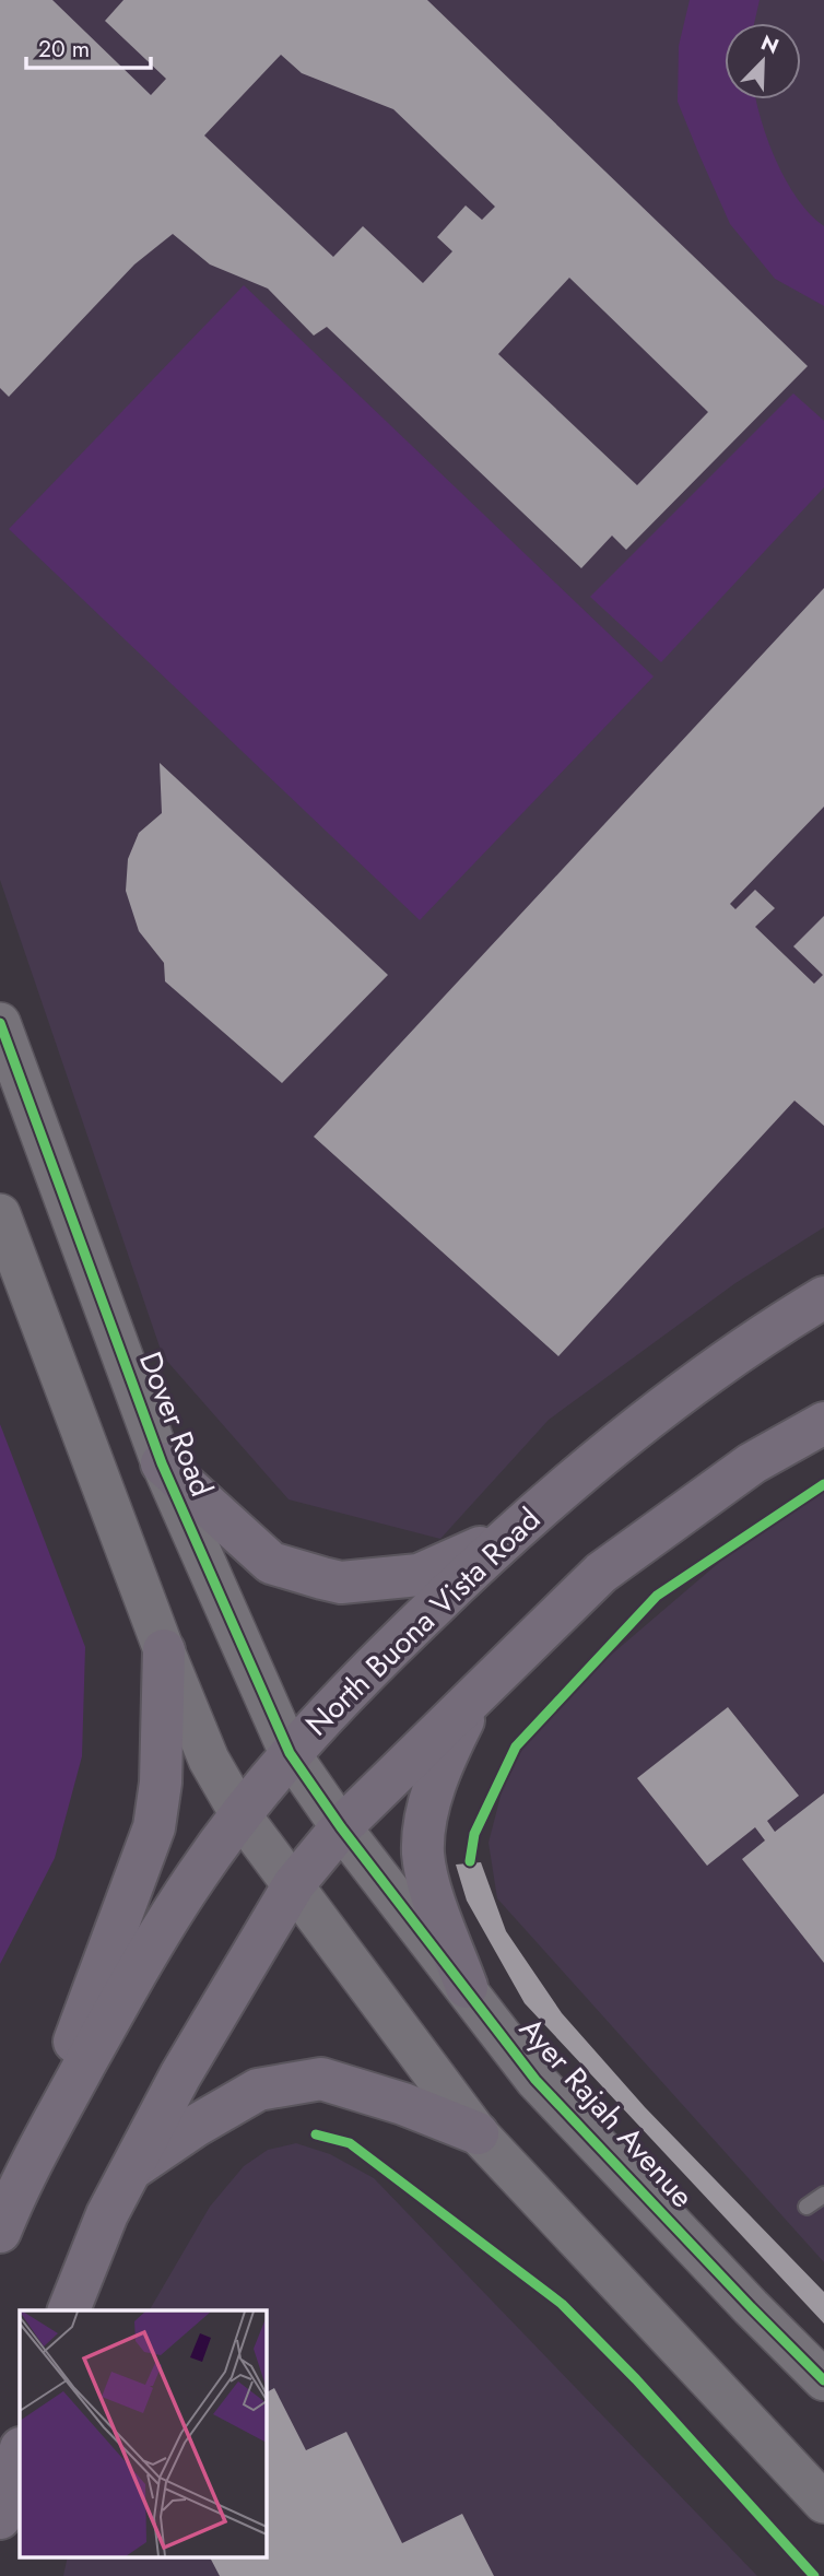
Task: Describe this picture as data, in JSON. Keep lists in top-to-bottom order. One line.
{"streets":{"main road":["North Buona Vista Road"],"street":["Dover Road","Ayer Rajah Avenue"]},"crossings":[["Dover Road","North Buona Vista Road"],["Dover Road","Ayer Rajah Avenue"]],"scale_bar":"20 m","north":"top right"}
